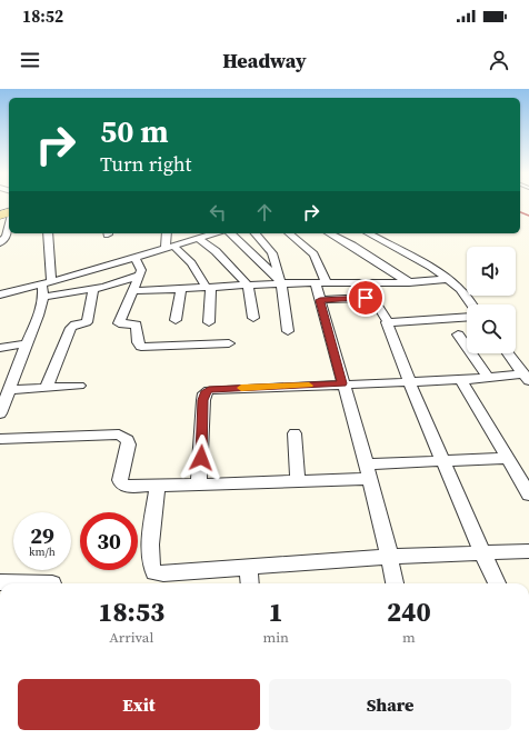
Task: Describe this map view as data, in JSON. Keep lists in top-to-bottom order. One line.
{"page":{"status":"18:52","header":"Headway","turn":["50 m","Turn right"],"speed":"29 km/h","limit":"30","eta":["18:53","Arrival","1","min","240","m"],"buttons":["Exit","Share"]}}
